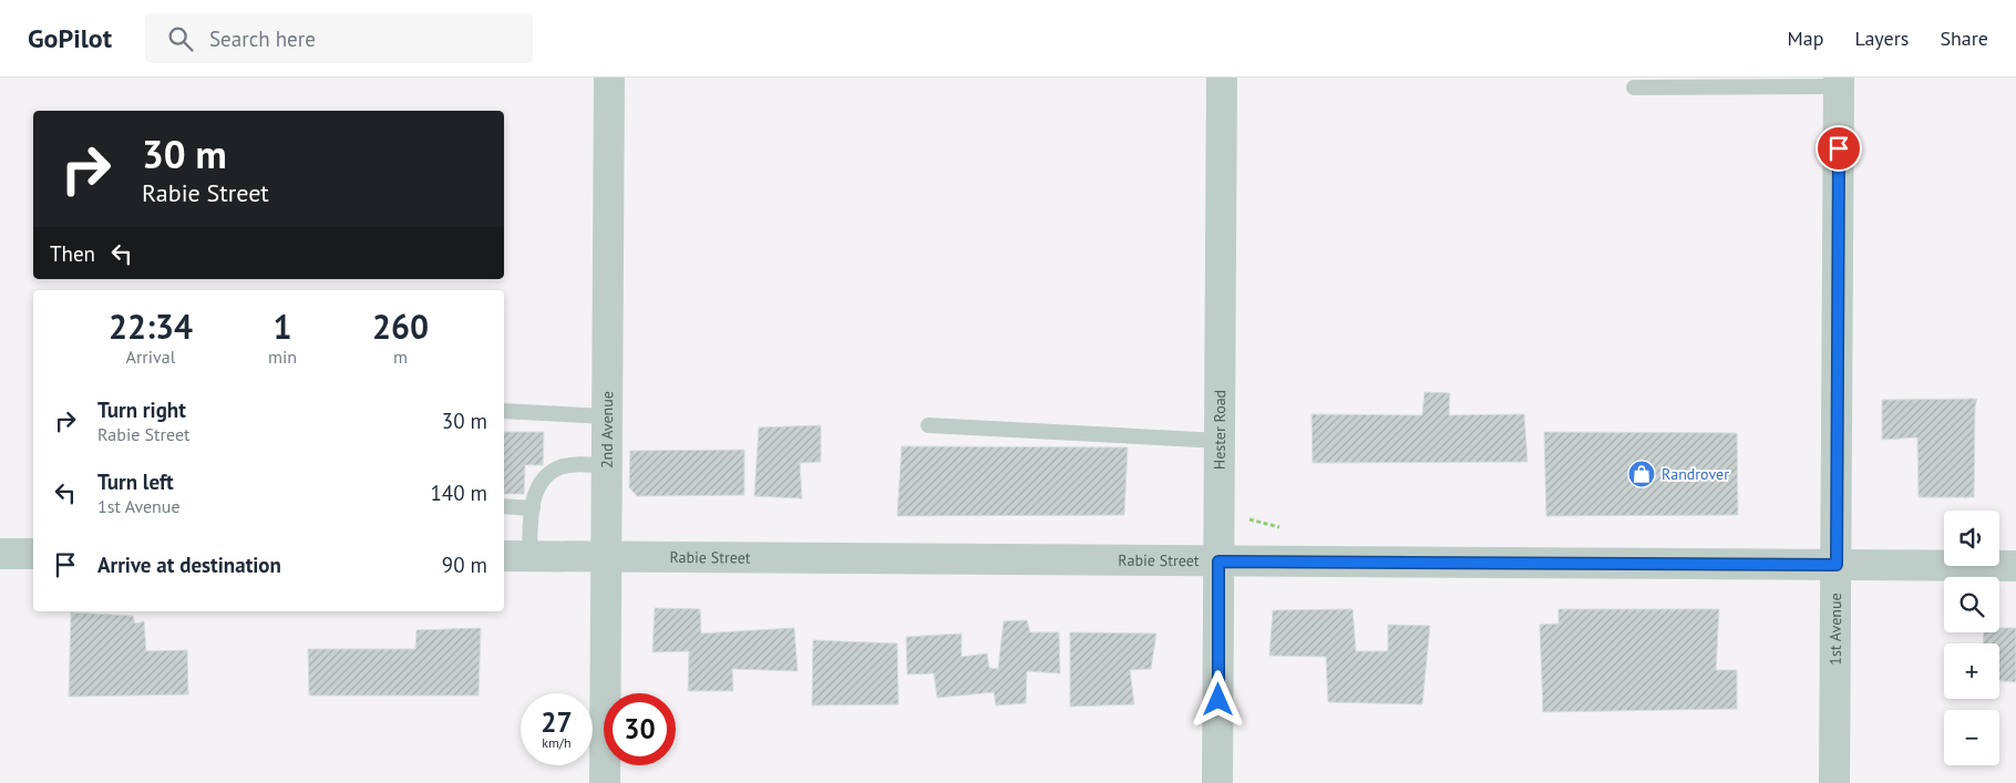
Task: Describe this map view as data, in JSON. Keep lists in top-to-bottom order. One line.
{"streets":{"street":["2nd Avenue","Hester Road","Rabie Street","1st Avenue"]},"crossings":[["2nd Avenue","Rabie Street"],["Hester Road","Rabie Street"],["Rabie Street","1st Avenue"]],"places":{"shop":["Randrover"]},"page":{"header":"GoPilot","search":"Search here","nav":["Map","Layers","Share"],"turn":["30 m","Rabie Street"],"then":"Then","eta":["22:34","Arrival","1","min","260","m"],"list":[{"name":"Turn right","note":"Rabie Street","value":"30 m"},{"name":"Turn left","note":"1st Avenue","value":"140 m"},{"name":"Arrive at destination","value":"90 m"}],"map_buttons":["+","−"],"speed":"27 km/h","limit":"30"}}
